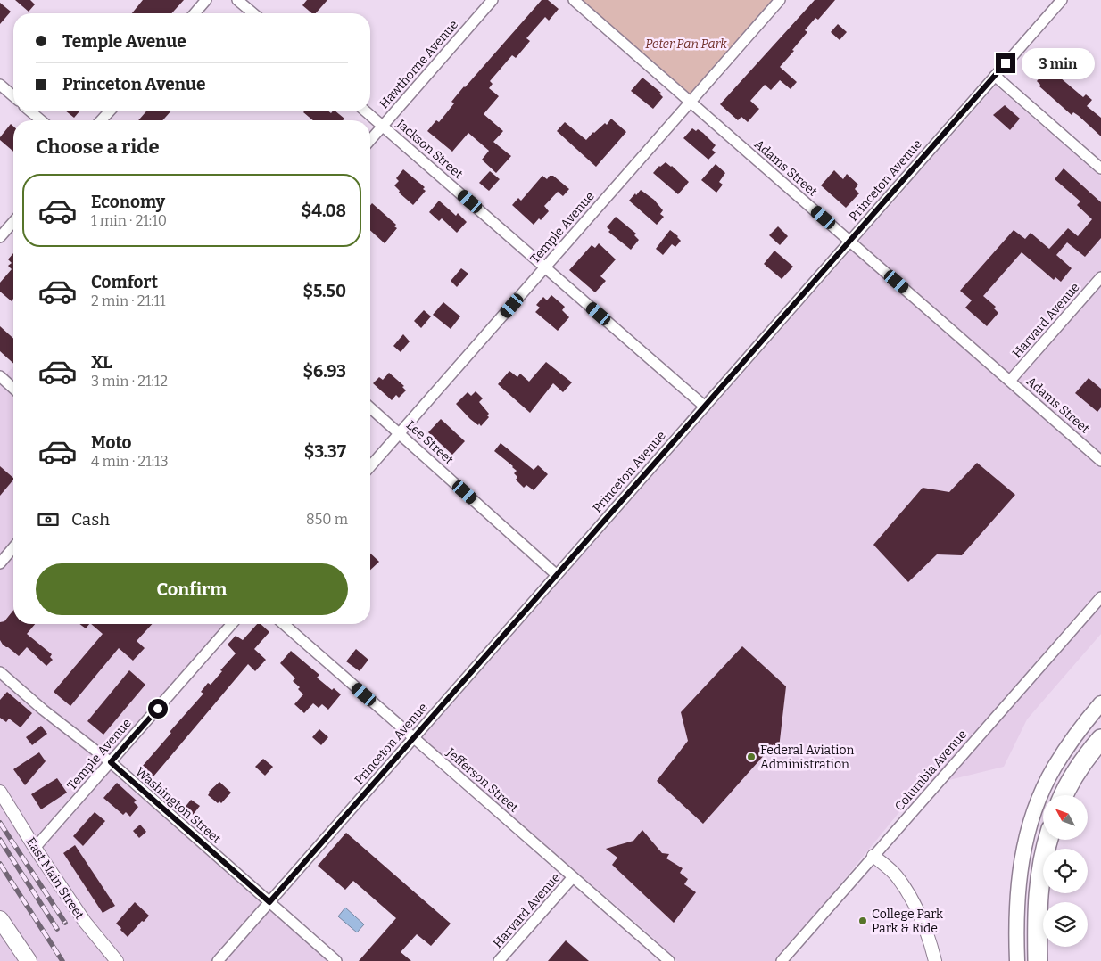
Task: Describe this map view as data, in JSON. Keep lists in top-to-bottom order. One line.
{"streets":{"street":["Hawthorne Avenue","Jackson Street","Adams Street","Princeton Avenue","Temple Avenue","Harvard Avenue","Lee Street","Columbia Avenue","Jefferson Street","Washington Street","East Main Street"]},"crossings":[["Hawthorne Avenue","Jackson Street"],["Jackson Street","Princeton Avenue"],["Jackson Street","Temple Avenue"],["Adams Street","Princeton Avenue"],["Adams Street","Temple Avenue"],["Adams Street","Harvard Avenue"],["Princeton Avenue","Lee Street"],["Princeton Avenue","Jefferson Street"],["Princeton Avenue","Washington Street"],["Temple Avenue","Lee Street"],["Temple Avenue","Washington Street"],["Temple Avenue","East Main Street"],["Harvard Avenue","Jefferson Street"]],"parks":["Peter Pan Park"],"places":["Federal Aviation Administration","College Park Park & Ride"],"north":"top left","page":{"banner":["Temple Avenue","Princeton Avenue"],"bubble":"3 min","heading":"Choose a ride","list":[{"name":"Economy","note":"1 min · 21:10","value":"$4.08"},{"name":"Comfort","note":"2 min · 21:11","value":"$5.50"},{"name":"XL","note":"3 min · 21:12","value":"$6.93"},{"name":"Moto","note":"4 min · 21:13","value":"$3.37"}],"pay":["Cash","850 m"],"buttons":"Confirm"}}
